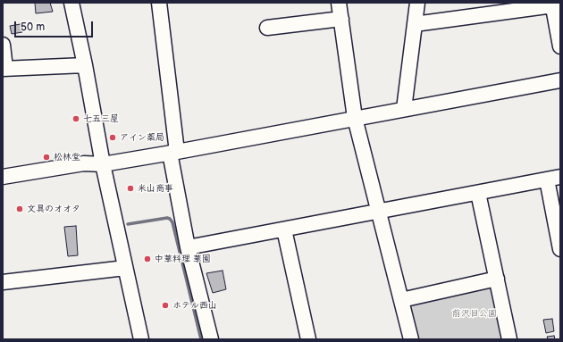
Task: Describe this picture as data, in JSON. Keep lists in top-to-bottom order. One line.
{"parks":["前沢目公園"],"places":["七五三屋","アイン薬局","松林堂","米山商事","文具のオオタ","中華料理 華園","ホテル西山"],"scale_bar":"50 m"}
